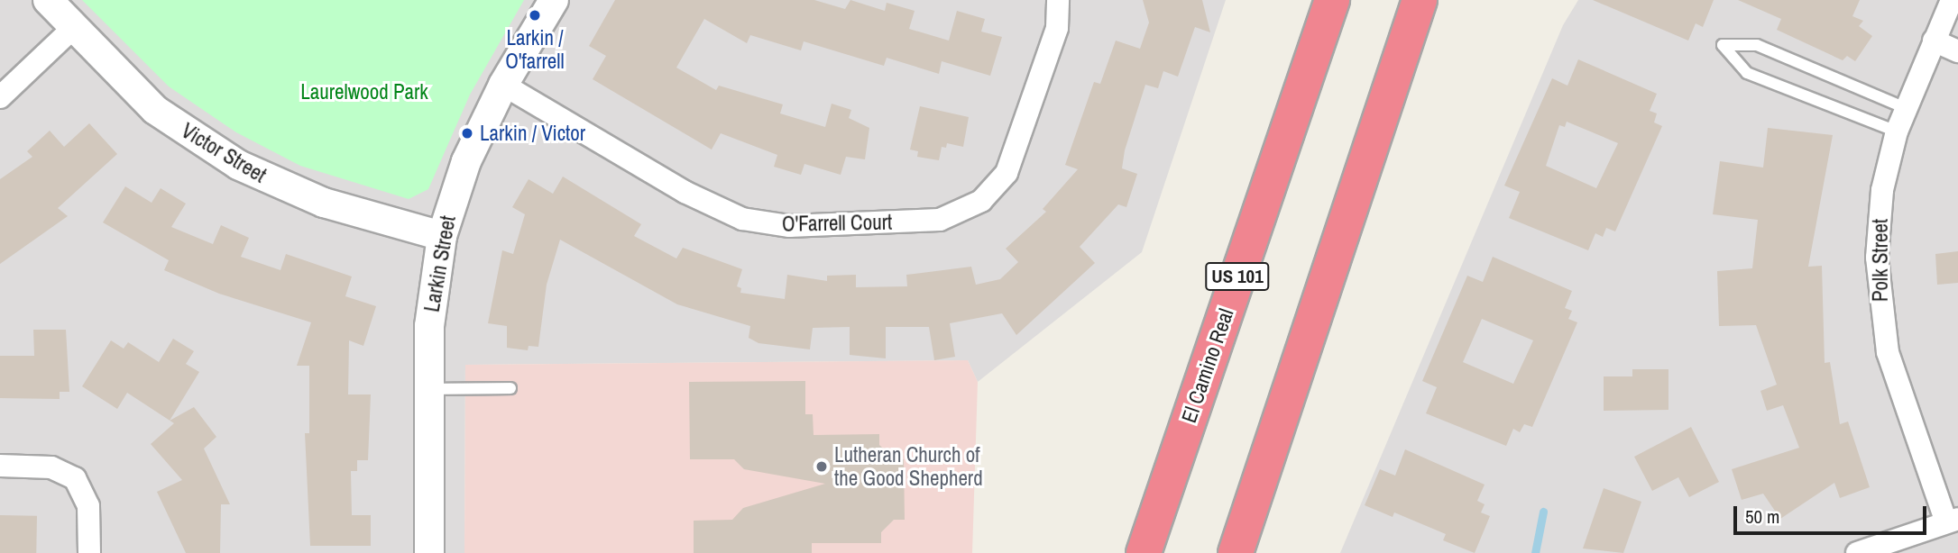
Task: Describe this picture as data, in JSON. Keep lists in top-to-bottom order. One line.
{"streets":{"highway":["US 101","El Camino Real"],"street":["Victor Street","O'Farrell Court","Polk Street","Larkin Street"]},"crossings":[["Victor Street","Larkin Street"],["O'Farrell Court","Larkin Street"]],"parks":["Laurelwood Park"],"places":["Larkin / O'farrell","Larkin / Victor","Lutheran Church of the Good Shepherd"],"scale_bar":"50 m"}
